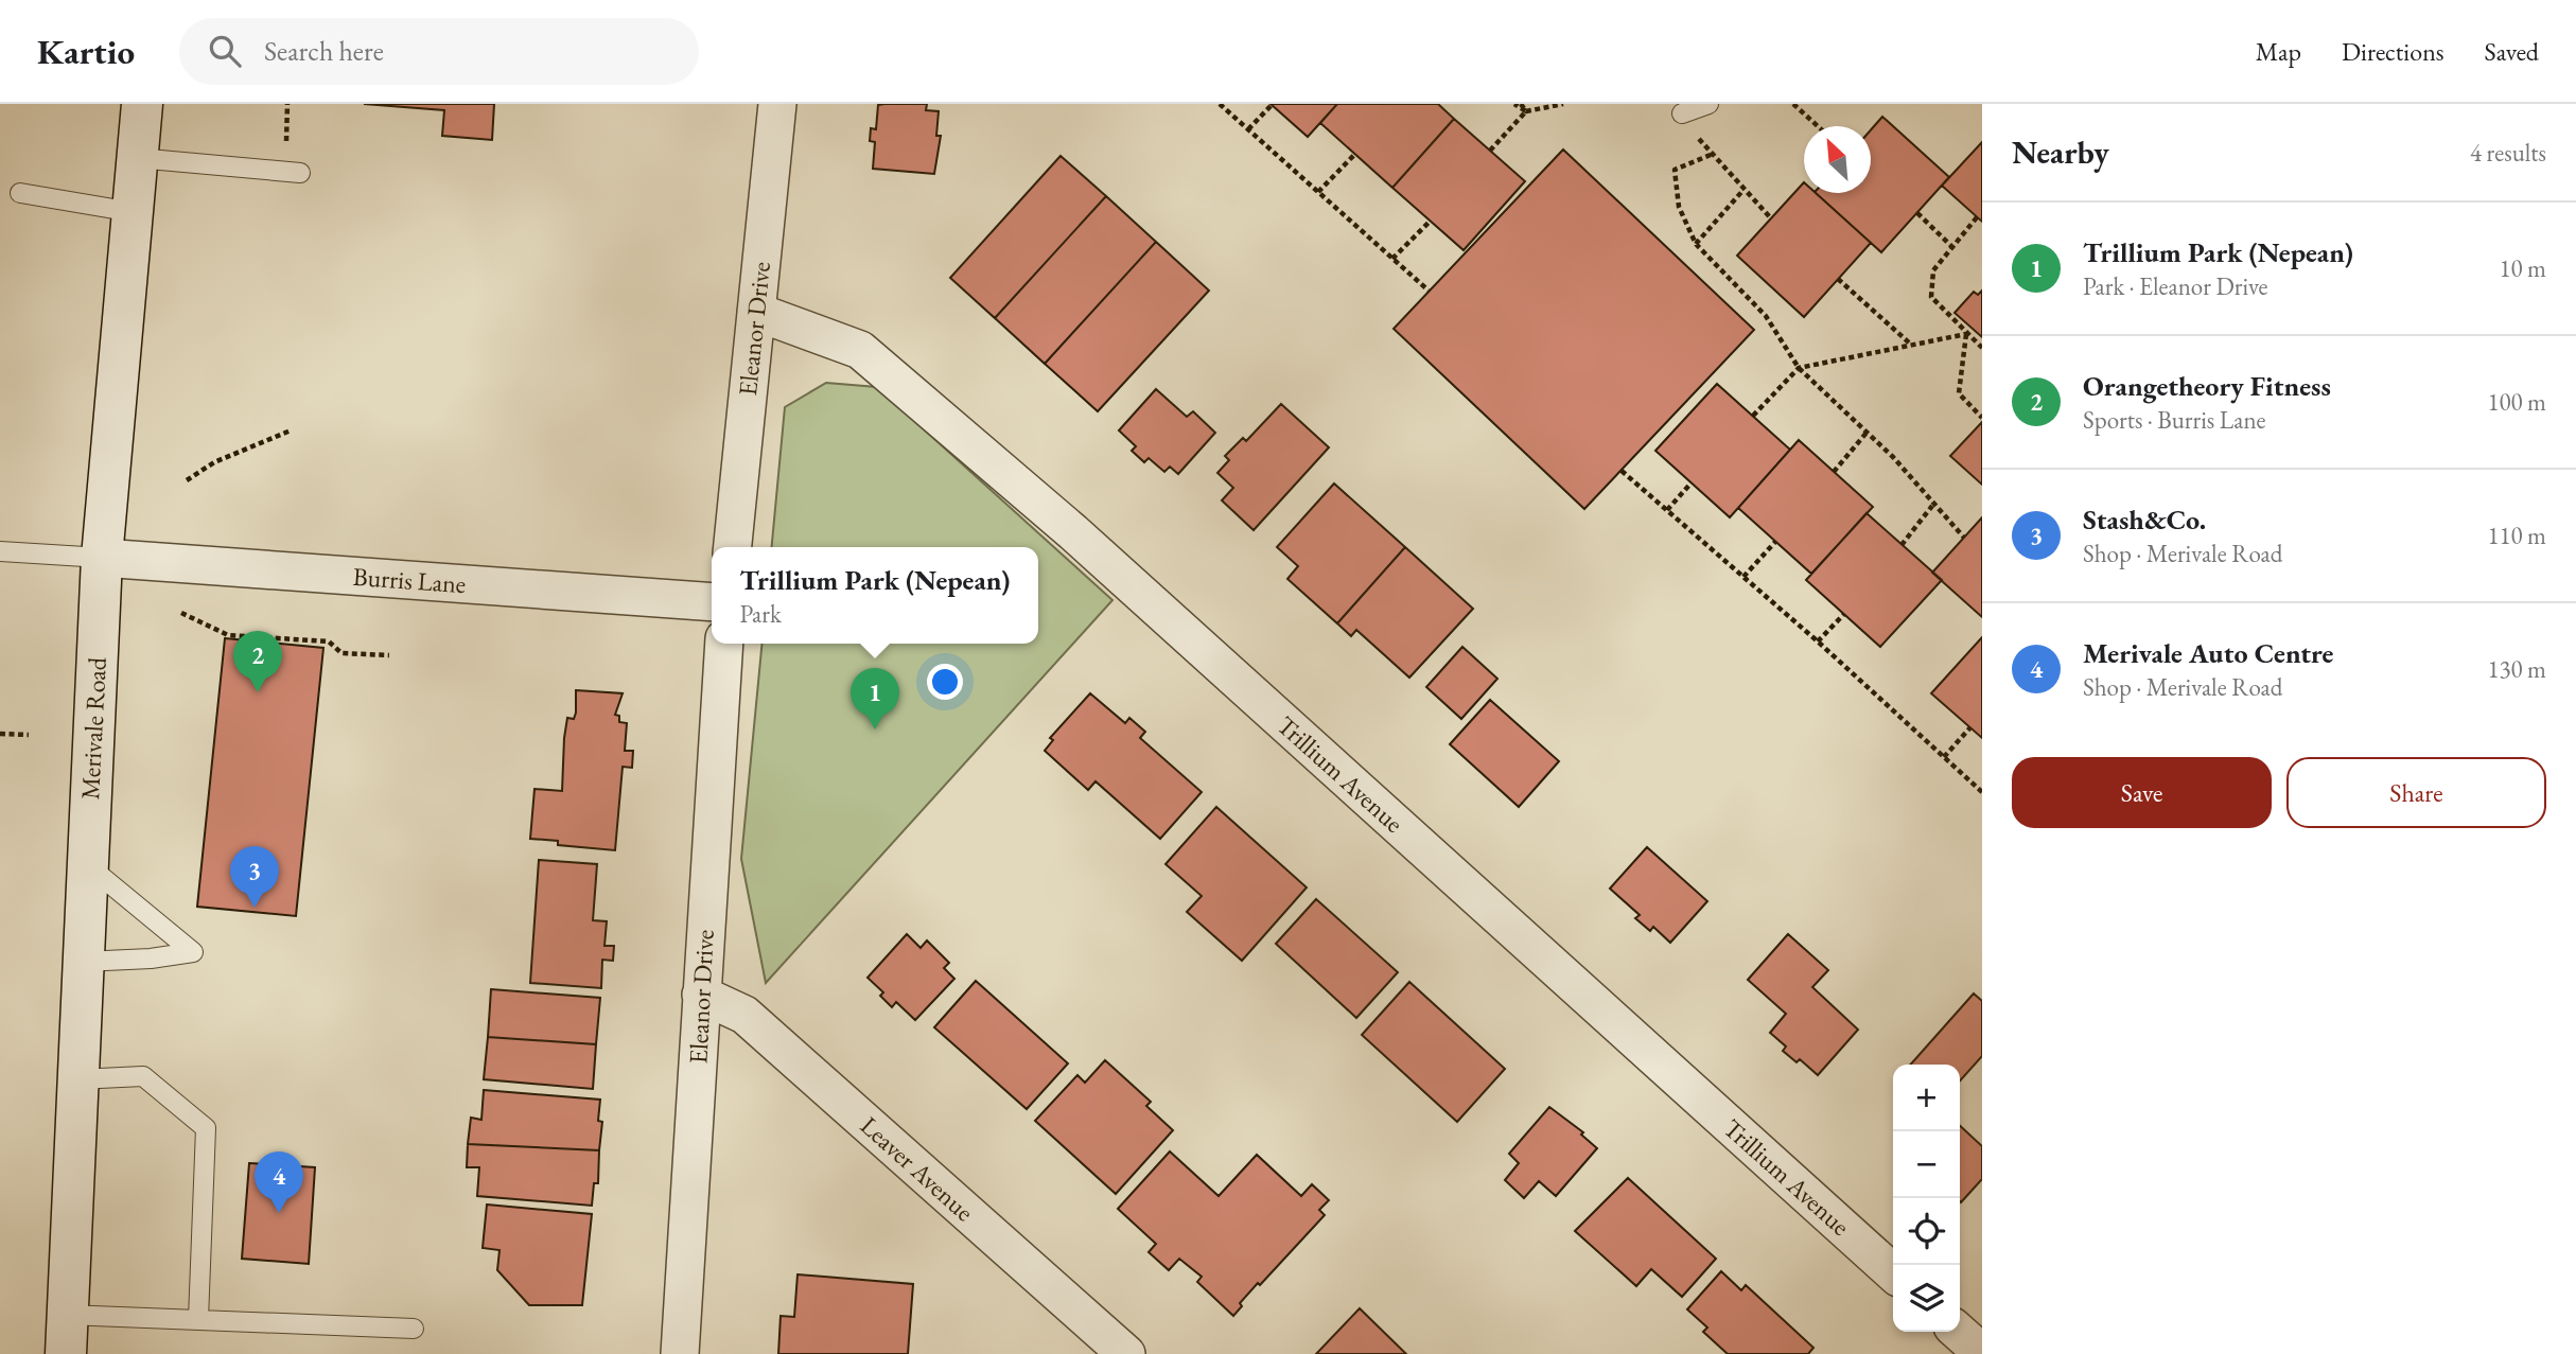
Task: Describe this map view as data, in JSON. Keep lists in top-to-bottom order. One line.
{"streets":{"main road":["Merivale Road"],"street":["Eleanor Drive","Burris Lane","Trillium Avenue","Leaver Avenue"]},"crossings":[["Eleanor Drive","Trillium Avenue"],["Eleanor Drive","Leaver Avenue"],["Burris Lane","Merivale Road"]],"north":"top left","page":{"header":"Kartio","search":"Search here","nav":["Map","Directions","Saved"],"heading":["Nearby","4 results"],"list":[{"mark":"1","name":"Trillium Park (Nepean)","note":"Park · Eleanor Drive","value":"10 m"},{"mark":"2","name":"Orangetheory Fitness","note":"Sports · Burris Lane","value":"100 m"},{"mark":"3","name":"Stash&Co.","note":"Shop · Merivale Road","value":"110 m"},{"mark":"4","name":"Merivale Auto Centre","note":"Shop · Merivale Road","value":"130 m"}],"popup":["Trillium Park (Nepean)","Park"],"pins":["2","1","3","4"],"buttons":["Save","Share"],"map_buttons":["+","−"]}}
